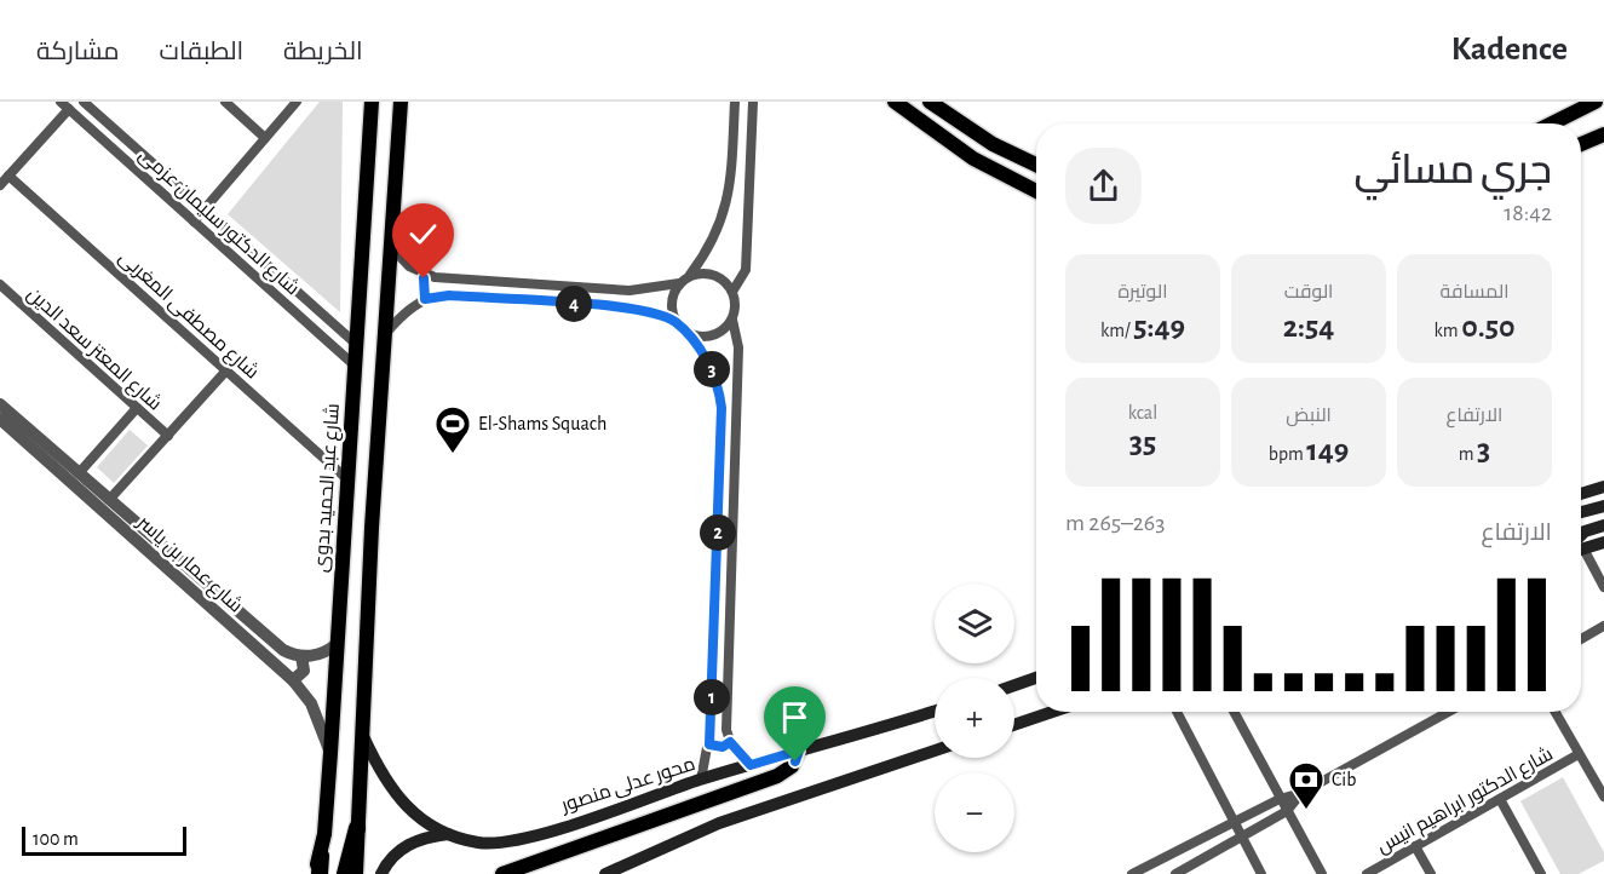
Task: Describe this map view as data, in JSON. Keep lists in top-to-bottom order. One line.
{"streets":{"main road":["شارع عبد الحميد بدوى","محور عدلى منصور"],"street":["شارع الدكتور سليمان عزمى","شارع مصطفى المغربى","شارع المعتز سعد الدين","شارع عمار بن ياسر","شارع الدكتور ابراهيم انيس"]},"crossings":[["شارع الدكتور سليمان عزمى","شارع عبد الحميد بدوى"],["شارع مصطفى المغربى","شارع عبد الحميد بدوى"],["شارع عبد الحميد بدوى","شارع عمار بن ياسر"]],"places":{"sports":["El-Shams Squach"],"bank":["Cib"]},"scale_bar":"100 m","page":{"header":"Kadence","nav":["الخريطة","الطبقات","مشاركة"],"heading":["جري مسائي","18:42"],"stats":[["المسافة","0.50 km"],["الوقت","2:54"],["الوتيرة","5:49 /km"],["الارتفاع","3 m"],["النبض","149 bpm"],["kcal","35"]],"pins":["4","3","2","1"],"chart":["الارتفاع","263–265 m"],"map_buttons":["+","−"],"scale":"100 m"}}
